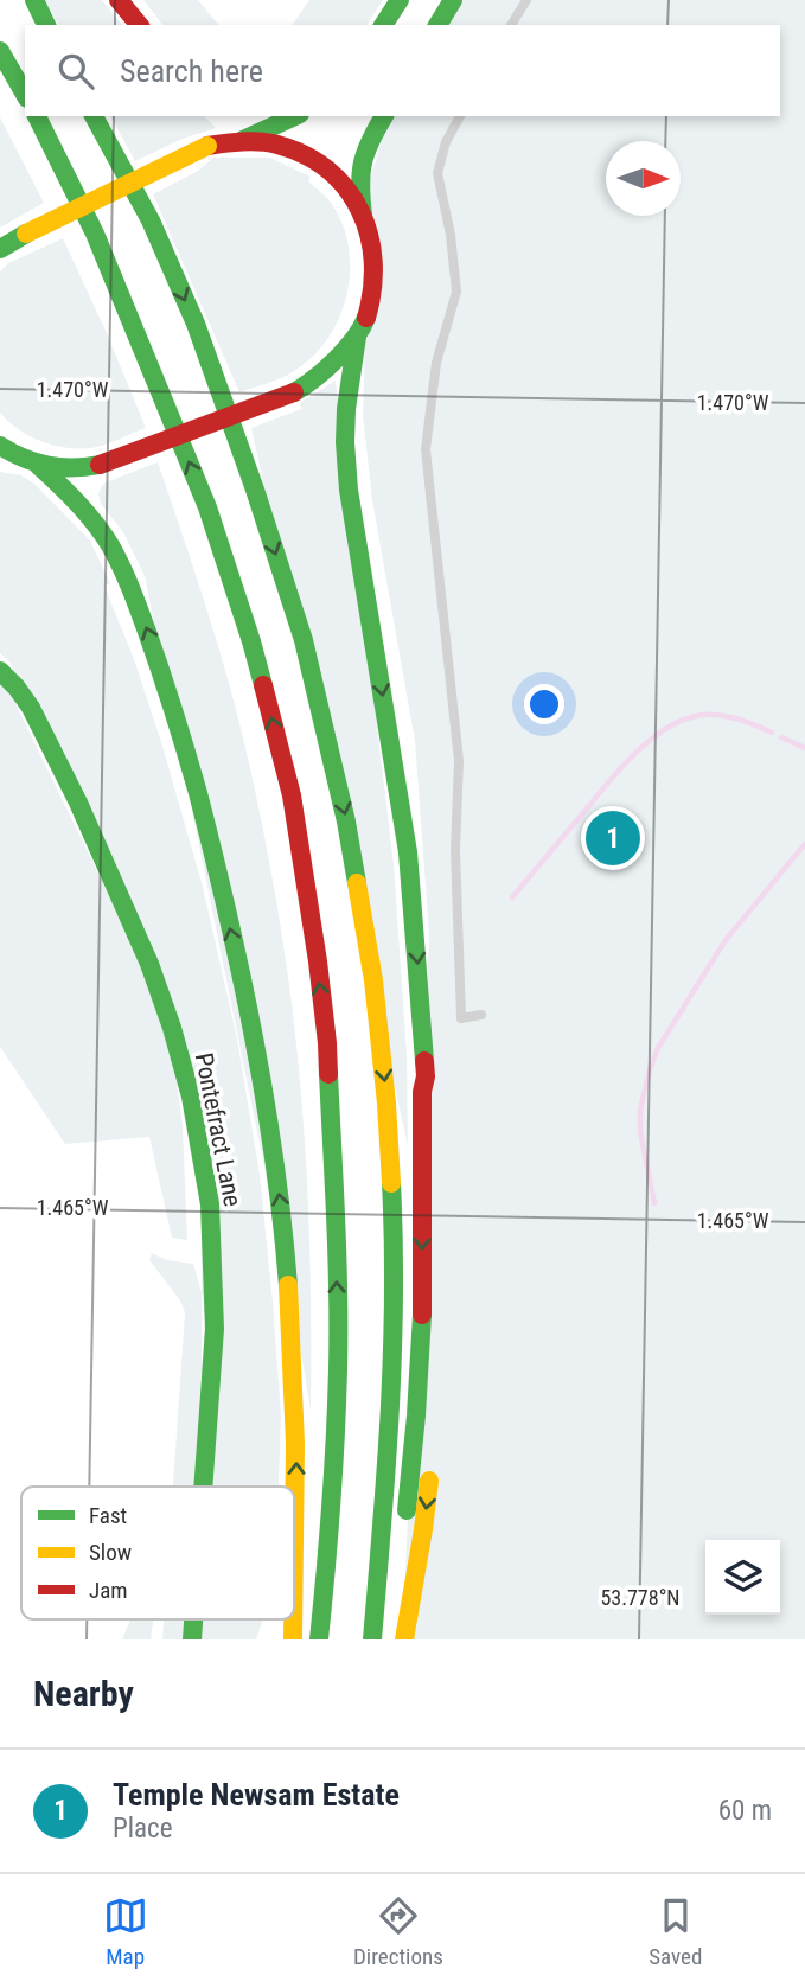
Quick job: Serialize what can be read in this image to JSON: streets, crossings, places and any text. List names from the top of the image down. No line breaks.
{"streets":{"main road":["Pontefract Lane"]},"legend":["Fast","Slow","Jam"],"north":"right","page":{"search":"Search here","pins":"1","heading":"Nearby","list":[{"mark":"1","name":"Temple Newsam Estate","note":"Place","value":"60 m"}],"nav":["Map","Directions","Saved"]},"coordinates":["1.470°W","1.465°W","53.778°N"]}
